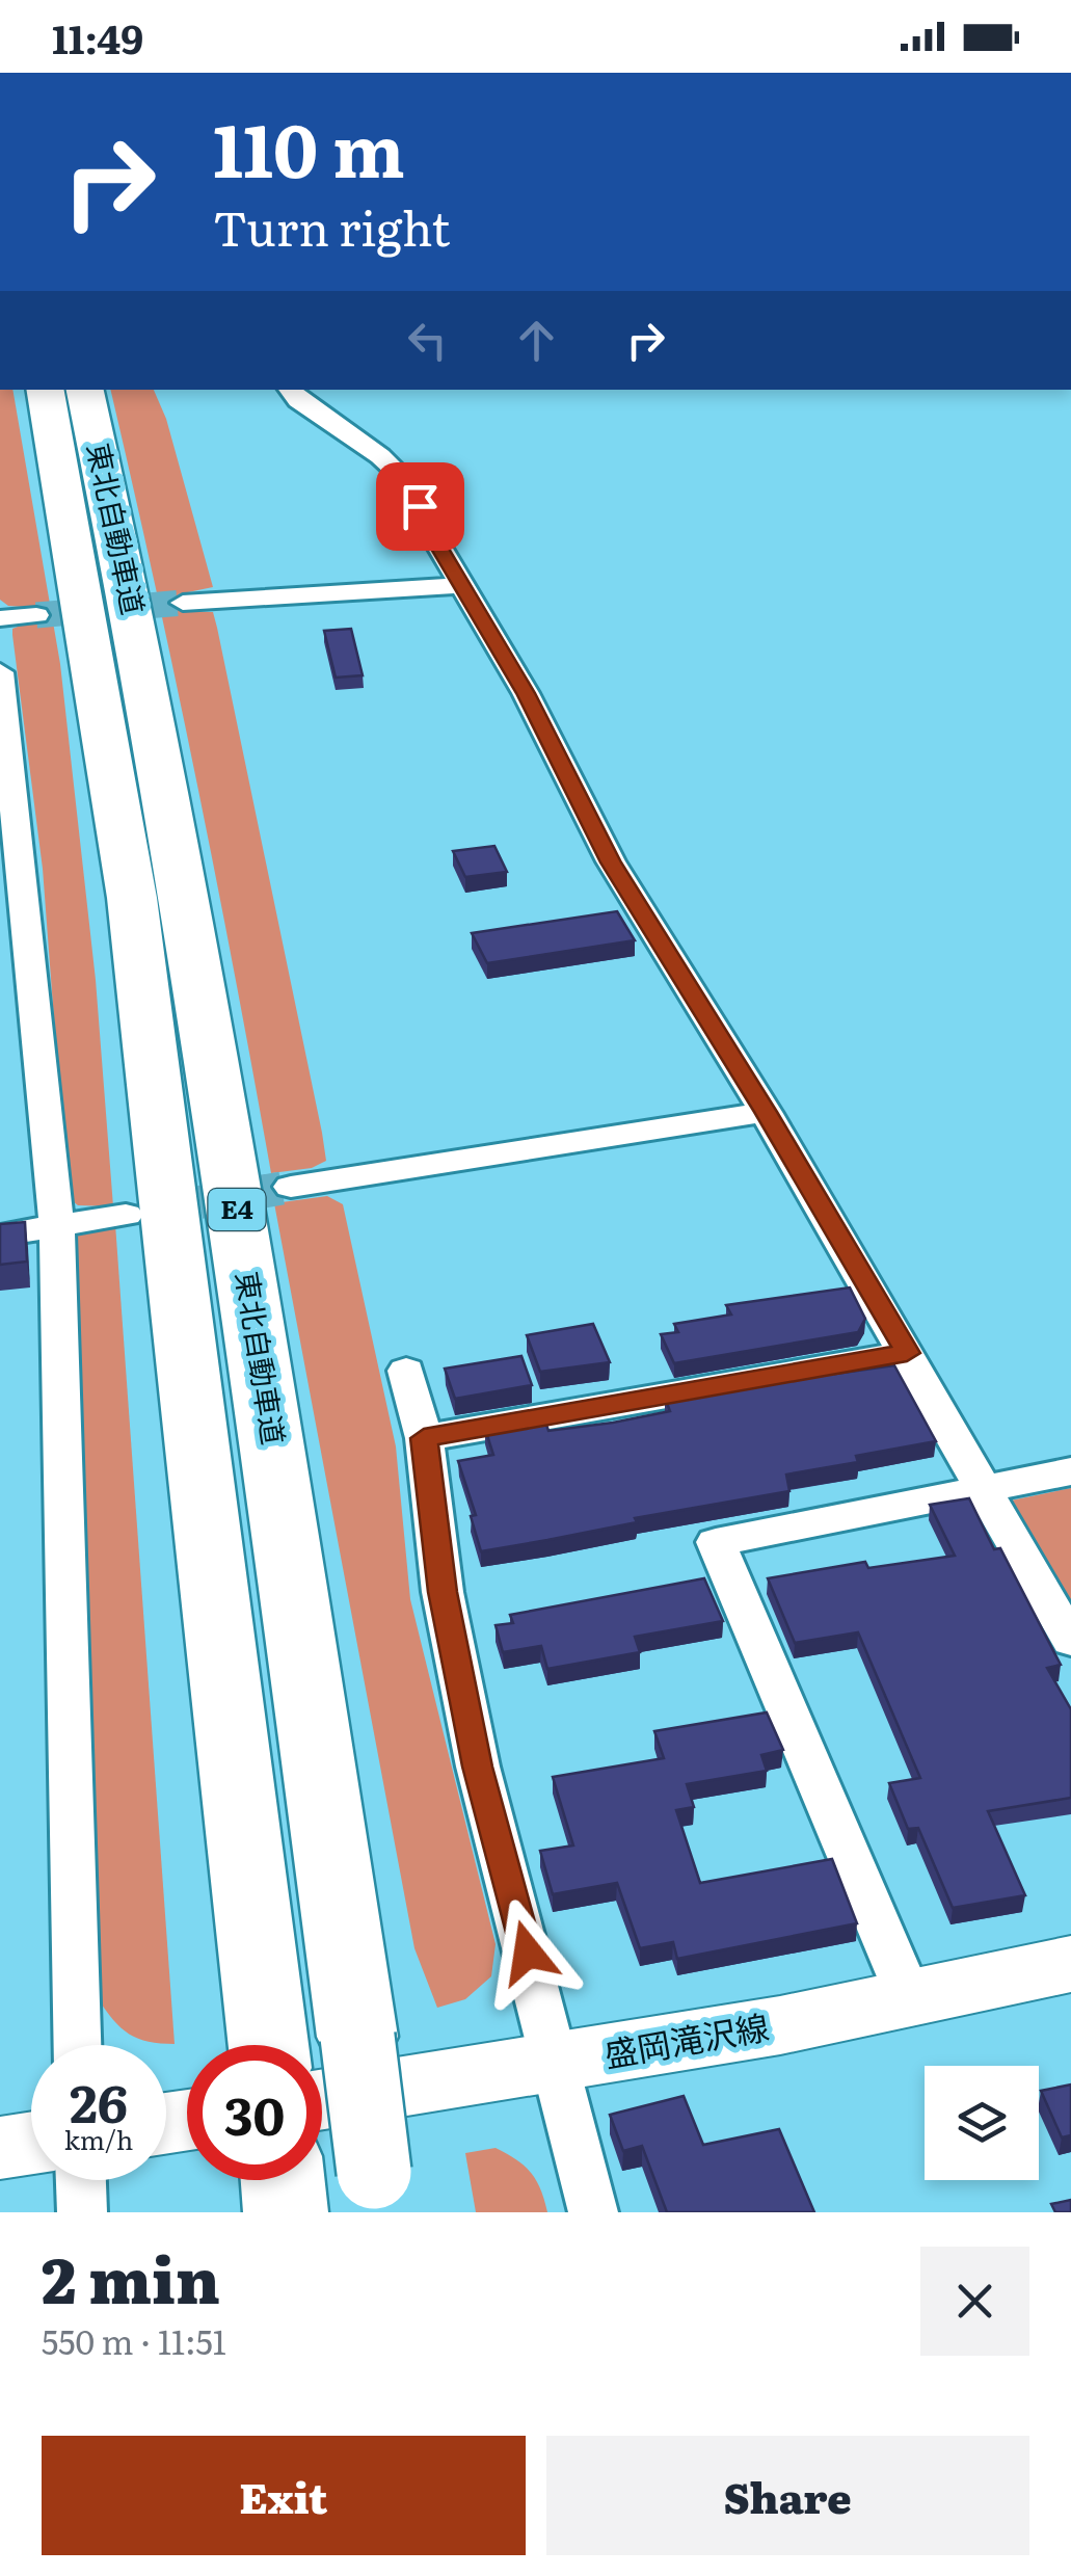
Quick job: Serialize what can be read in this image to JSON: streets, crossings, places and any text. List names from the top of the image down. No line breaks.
{"streets":{"highway":["東北自動車道","E4"],"main road":["盛岡滝沢線"]},"page":{"status":"11:49","turn":["110 m","Turn right"],"speed":"26 km/h","limit":"30","heading":["2 min","550 m · 11:51"],"buttons":["Exit","Share"]}}
